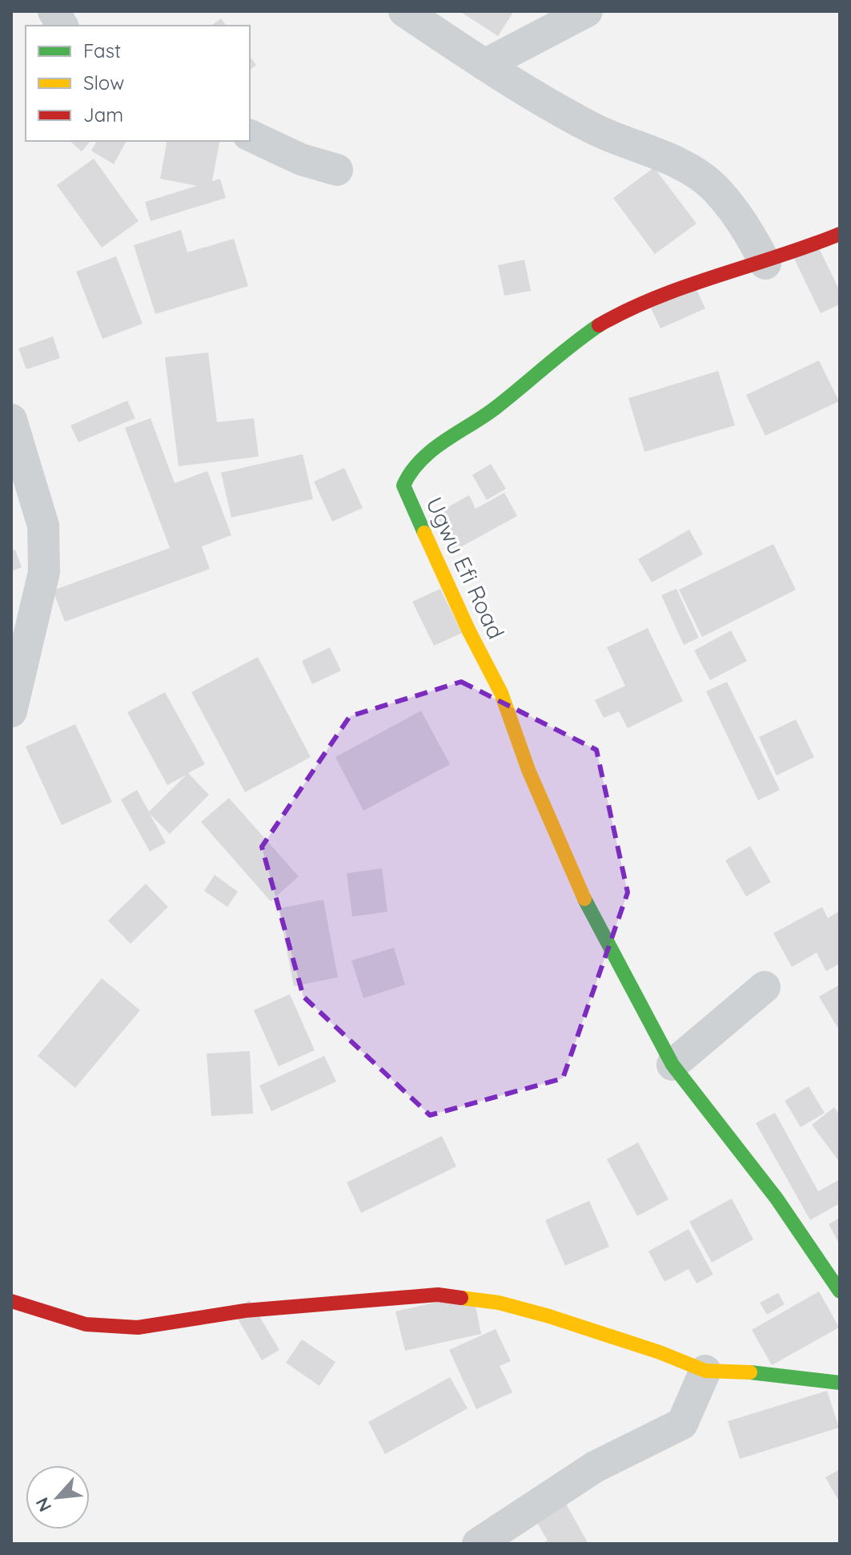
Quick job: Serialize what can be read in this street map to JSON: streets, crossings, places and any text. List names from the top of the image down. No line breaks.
{"streets":{"street":["Ugwu Efi Road"]},"legend":["Fast","Slow","Jam"],"north":"bottom left"}
